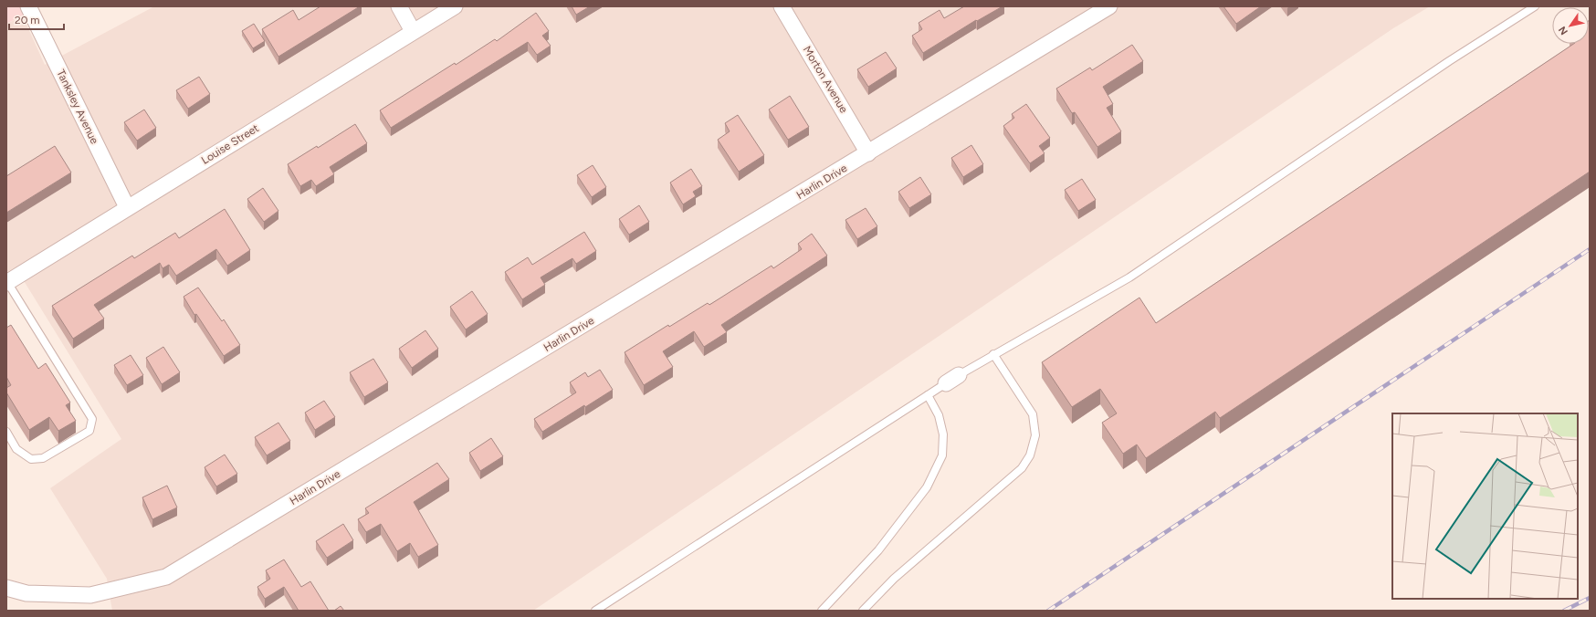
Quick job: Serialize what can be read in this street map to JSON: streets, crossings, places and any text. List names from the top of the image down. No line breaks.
{"streets":{"street":["Morton Avenue","Tanksley Avenue","Louise Street","Harlin Drive"]},"crossings":[["Morton Avenue","Harlin Drive"],["Tanksley Avenue","Louise Street"]],"scale_bar":"20 m","north":"bottom left"}
